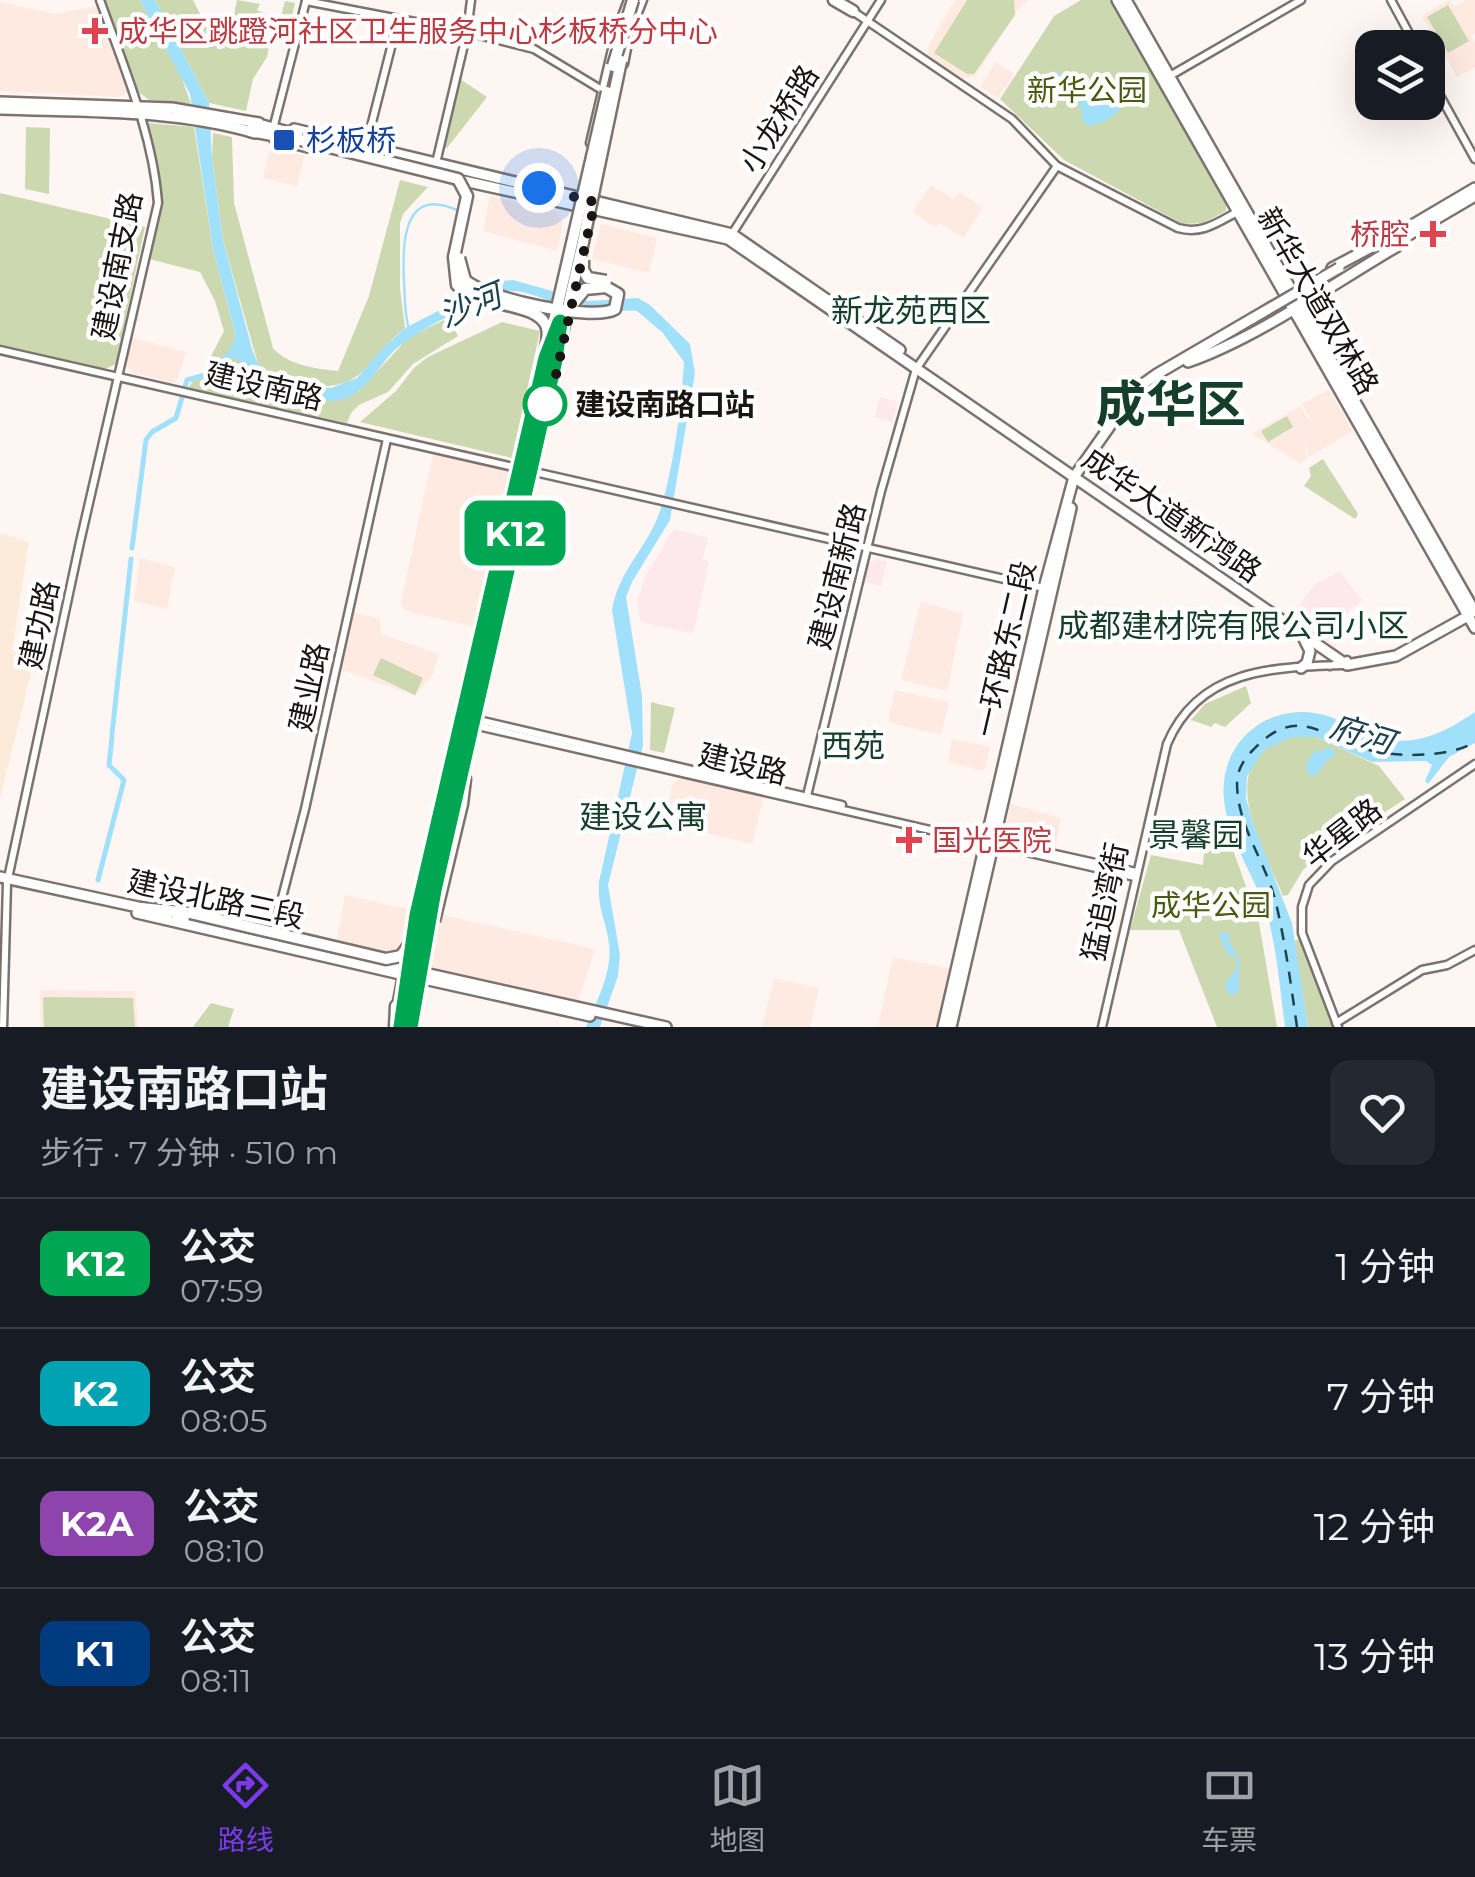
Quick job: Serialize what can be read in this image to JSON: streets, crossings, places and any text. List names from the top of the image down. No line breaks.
{"streets":{"main road":["新华大道双林路","成华大道新鸿路","一环路东二段","建设北路三段","猛追湾街"],"street":["小龙桥路","建设南支路","建设南路","建设南新路","建功路","建业路","建设路","华星路"]},"crossings":[["小龙桥路","成华大道新鸿路"],["建设南支路","建设南路"],["建设南支路","建功路"],["新华大道双林路","猛追湾街"],["建设南路","建设南新路"],["建设南路","建功路"],["建设南路","建业路"],["成华大道新鸿路","建设南新路"],["成华大道新鸿路","一环路东二段"],["成华大道新鸿路","猛追湾街"],["建设南新路","建设路"],["建功路","建设北路三段"],["一环路东二段","建设路"],["建业路","建设北路三段"],["建设路","猛追湾街"]],"districts":["新龙苑西区","成华区","成都建材院有限公司小区","西苑","建设公寓","景馨园"],"water":["沙河","府河"],"parks":["新华公园","成华公园"],"places":{"health":["成华区跳蹬河社区卫生服务中心杉板桥分中心","桥腔","国光医院"],"transit":["杉板桥"],"other":["建设南路口站"]},"lines":["bus line K12"],"page":{"on_map":"K12","heading":["建设南路口站","步行 · 7 分钟 · 510 m"],"list":[{"mark":"K12","name":"公交","note":"07:59","value":"1 分钟"},{"mark":"K2","name":"公交","note":"08:05","value":"7 分钟"},{"mark":"K2A","name":"公交","note":"08:10","value":"12 分钟"},{"mark":"K1","name":"公交","note":"08:11","value":"13 分钟"}],"tabs":["路线","地图","车票"]}}
